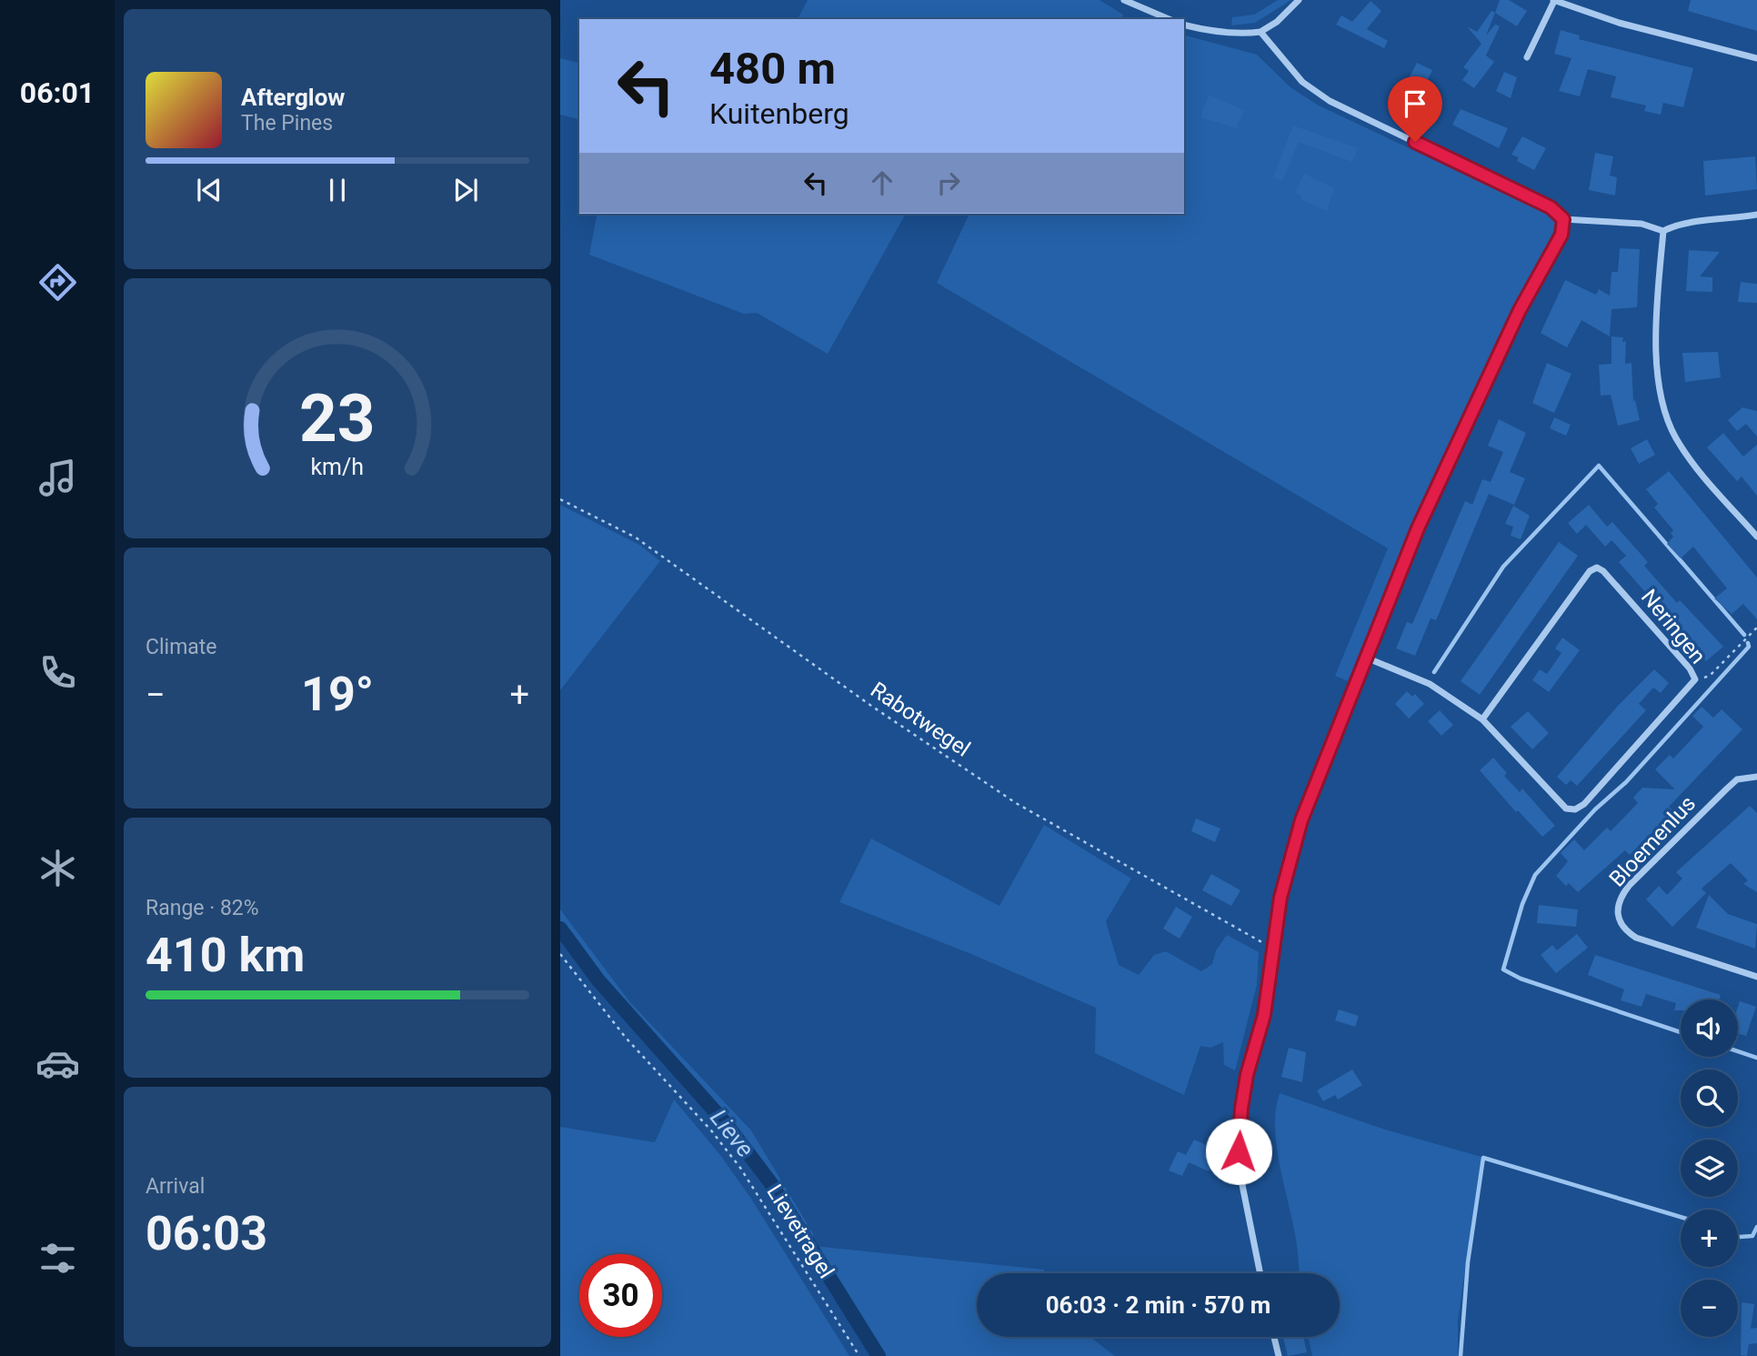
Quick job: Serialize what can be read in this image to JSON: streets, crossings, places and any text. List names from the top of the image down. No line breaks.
{"streets":{"street":["Neringen","Bloemenlus"],"path":["Rabotwegel","Lievetragel"]},"water":["Lieve"],"page":{"tabs":"06:01","turn":["480 m","Kuitenberg"],"song":["Afterglow","The Pines"],"tile":["Climate",["Range · 82%","410 km"],["Arrival","06:03"]],"heat":["−","19°","+"],"map_buttons":["+","−"],"limit":"30","trip":"06:03 · 2 min · 570 m","gauge":["23","km/h"]}}
